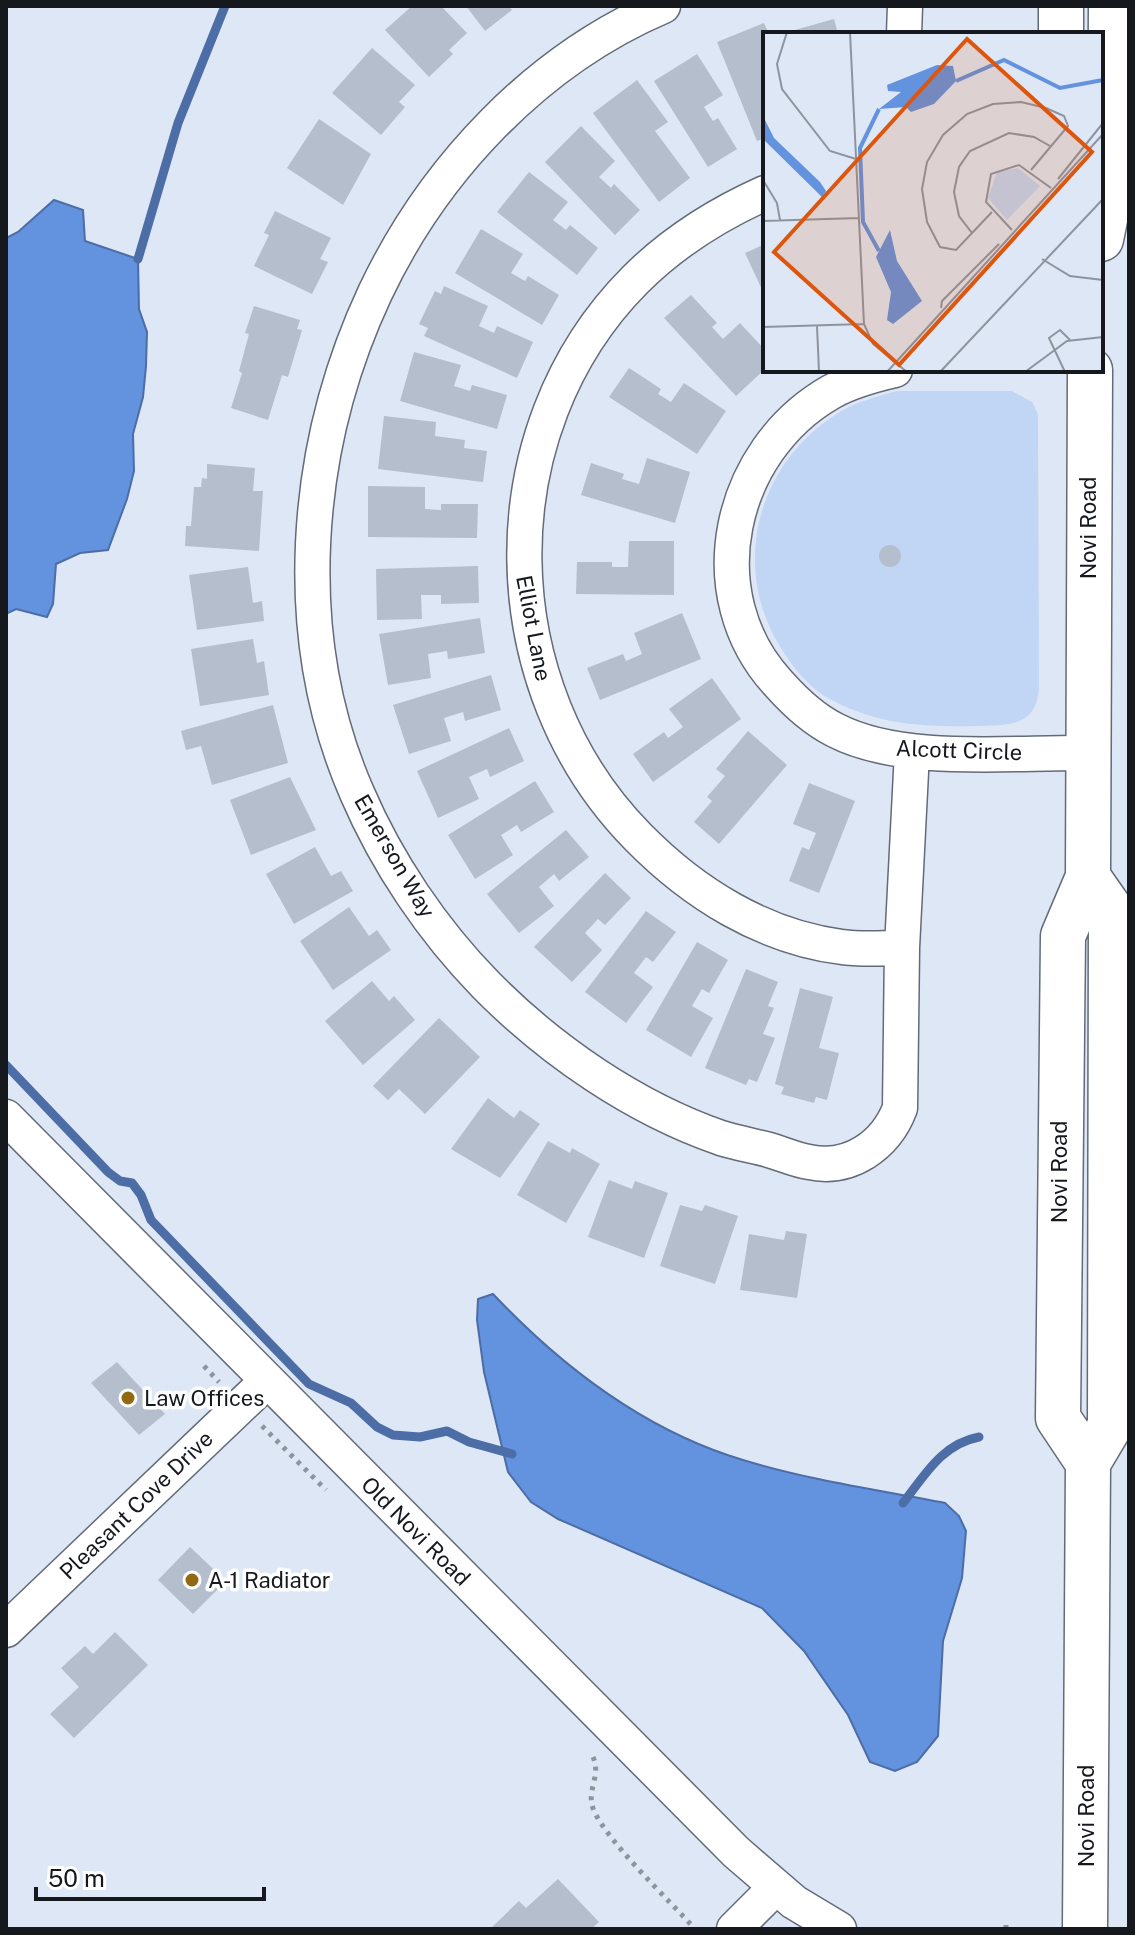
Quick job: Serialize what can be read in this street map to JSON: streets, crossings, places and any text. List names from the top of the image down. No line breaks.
{"streets":{"main road":["Novi Road"],"street":["Elliot Lane","Alcott Circle","Emerson Way","Pleasant Cove Drive","Old Novi Road"]},"crossings":[["Novi Road","Alcott Circle"],["Elliot Lane","Emerson Way"],["Alcott Circle","Emerson Way"],["Pleasant Cove Drive","Old Novi Road"]],"places":["Law Offices","A-1 Radiator"],"scale_bar":"50 m"}
